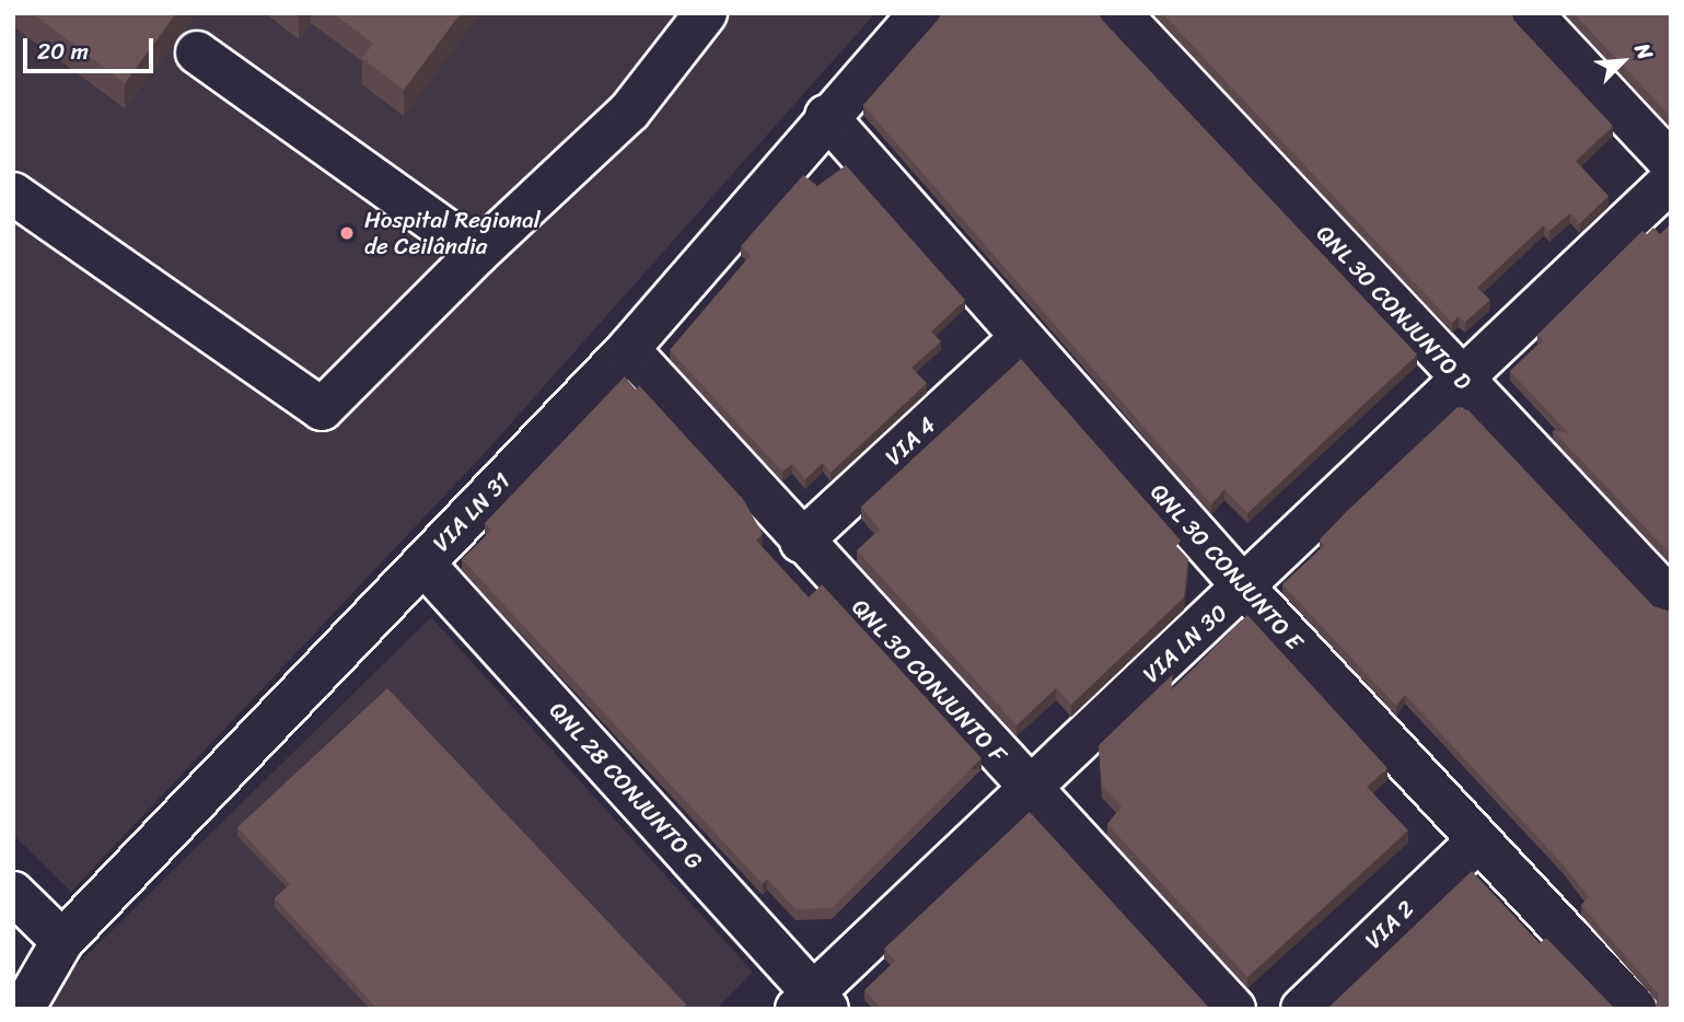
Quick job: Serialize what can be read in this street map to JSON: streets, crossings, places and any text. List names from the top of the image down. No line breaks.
{"streets":{"street":["QNL 30 CONJUNTO D","VIA 4","VIA LN 31","QNL 30 CONJUNTO E","VIA LN 30","QNL 30 CONJUNTO F","QNL 28 CONJUNTO G","VIA 2"]},"crossings":[["QNL 30 CONJUNTO D","VIA LN 30"],["VIA 4","QNL 30 CONJUNTO E"],["VIA 4","QNL 30 CONJUNTO F"],["VIA LN 31","QNL 30 CONJUNTO E"],["VIA LN 31","QNL 30 CONJUNTO F"],["VIA LN 31","QNL 28 CONJUNTO G"],["QNL 30 CONJUNTO E","VIA LN 30"],["QNL 30 CONJUNTO E","VIA 2"],["VIA LN 30","QNL 30 CONJUNTO F"],["VIA LN 30","QNL 28 CONJUNTO G"]],"places":["Hospital Regional de Ceilândia"],"scale_bar":"20 m","north":"top right"}
